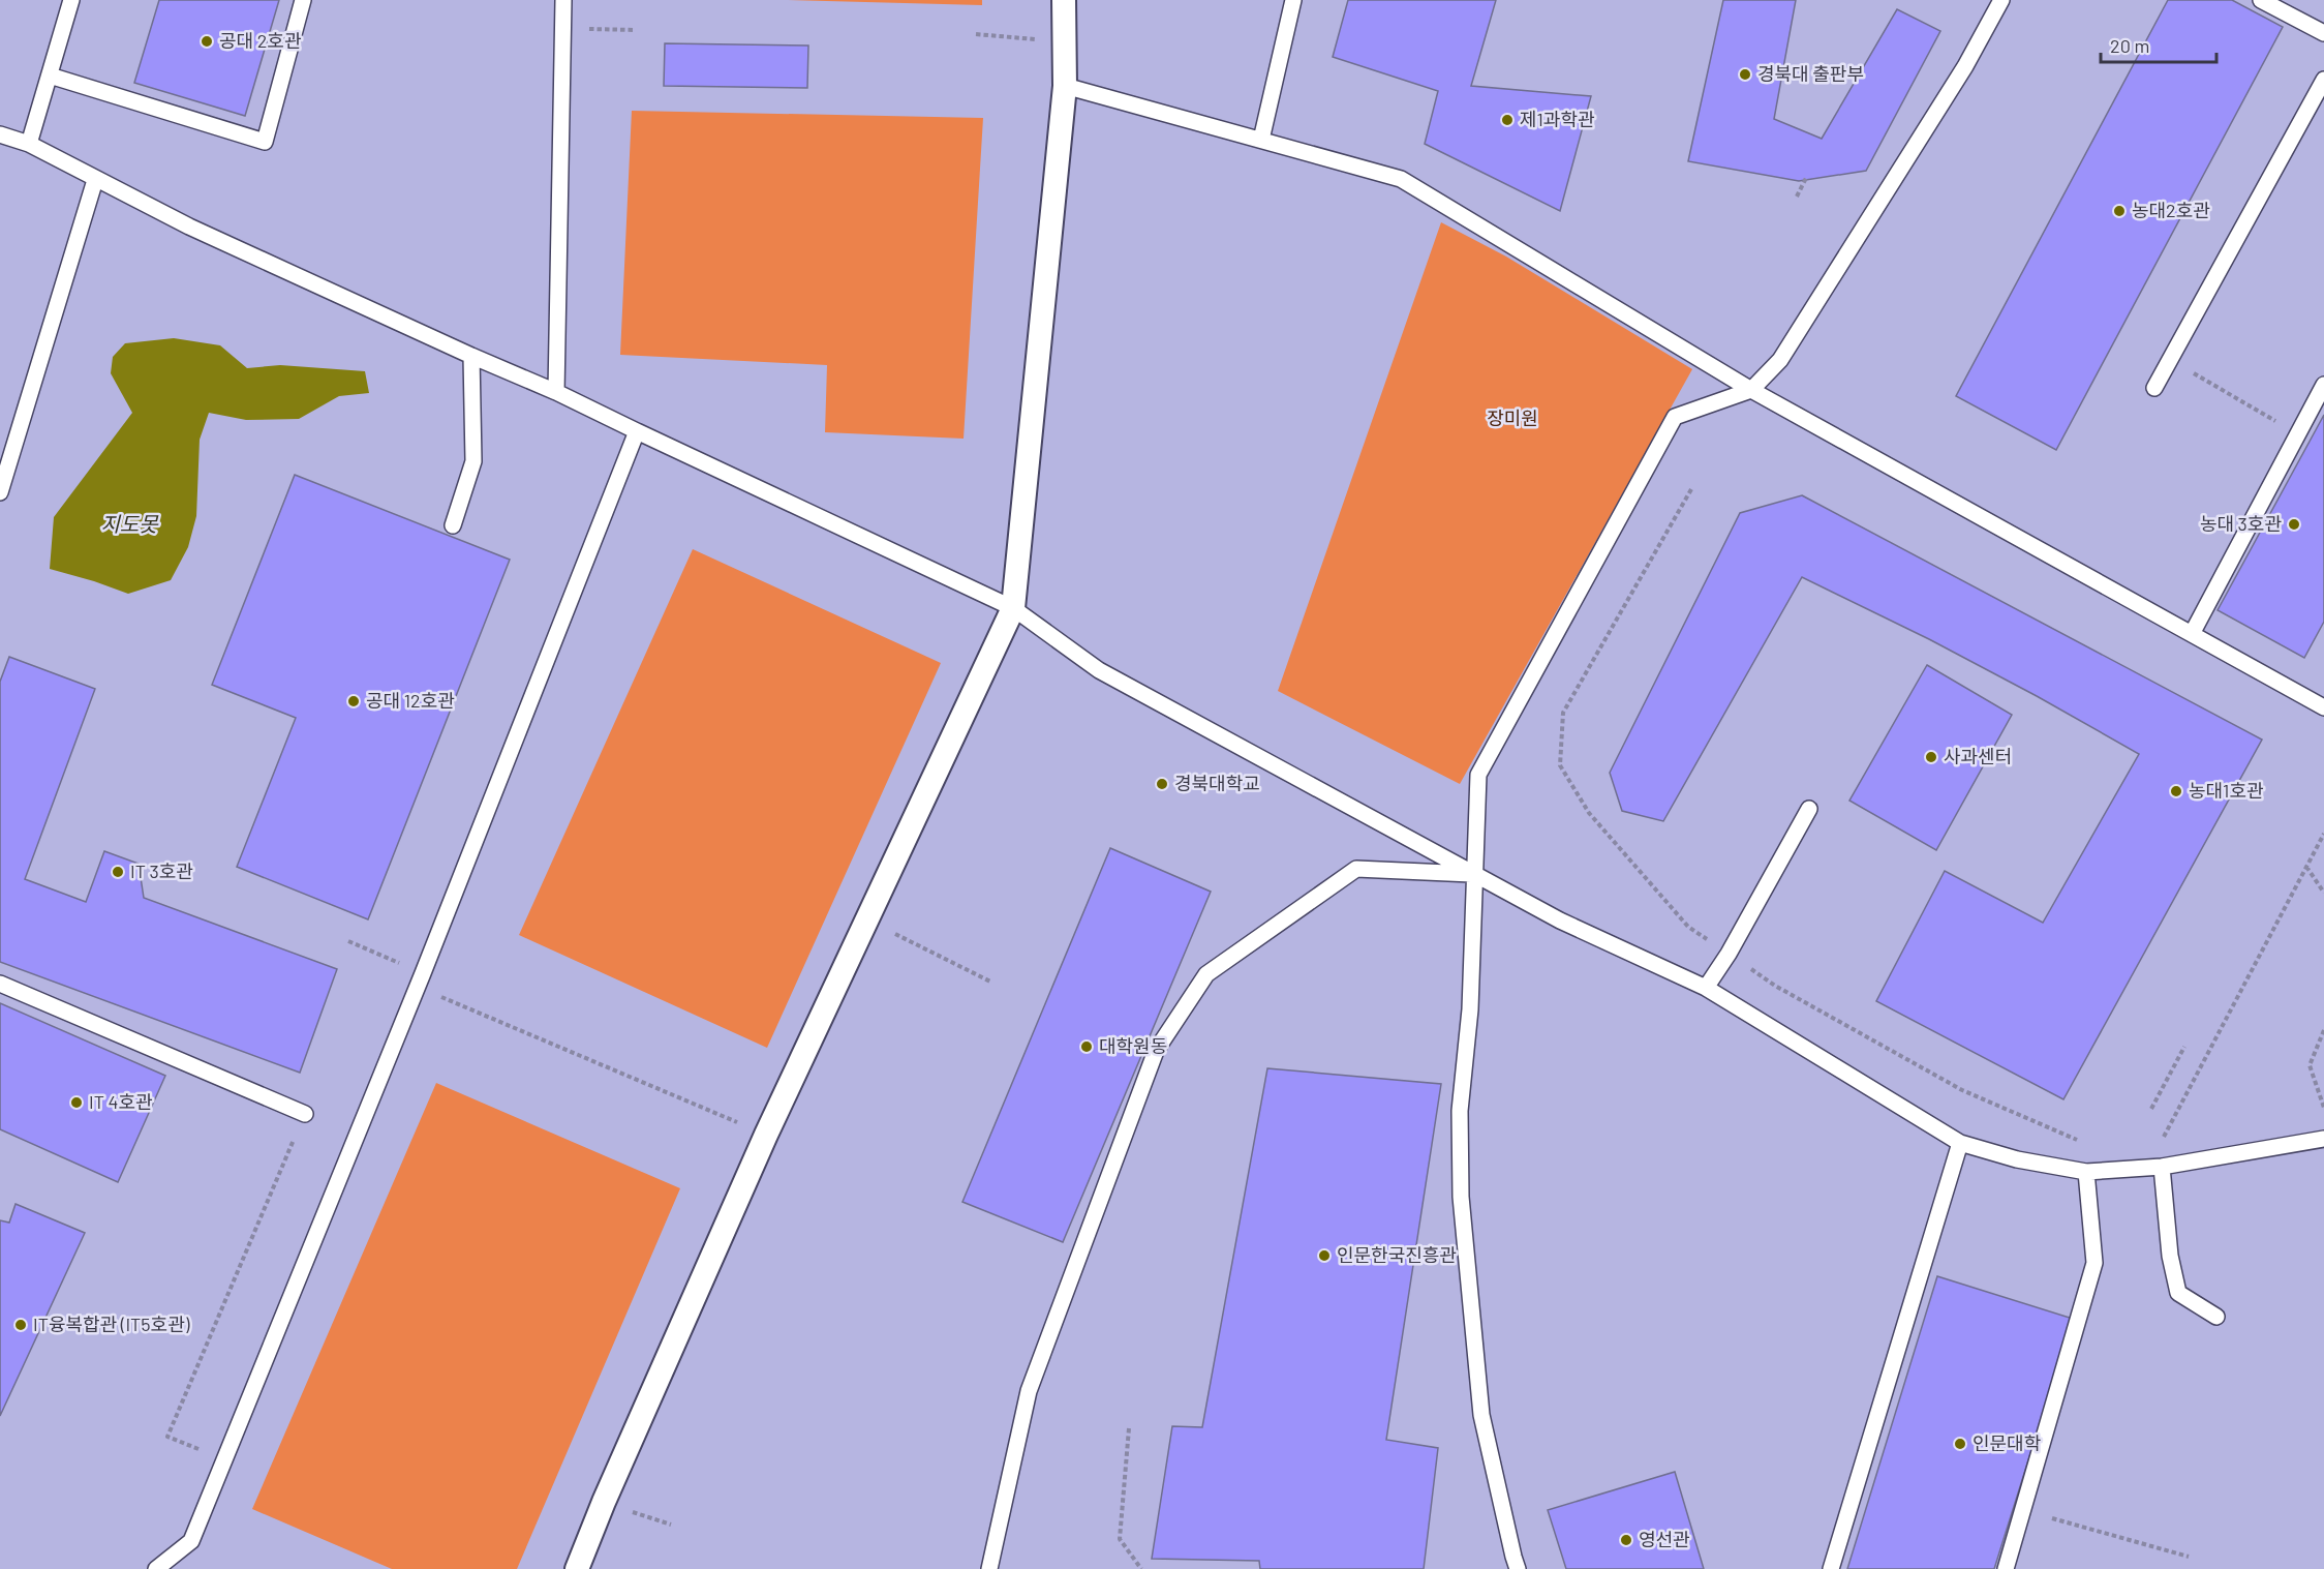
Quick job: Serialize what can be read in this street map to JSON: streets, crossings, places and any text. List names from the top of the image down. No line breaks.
{"water":["지도못"],"parks":["장미원"],"places":["공대 2호관","경북대 출판부","제1과학관","농대2호관","농대 3호관","공대 12호관","사과센터","경북대학교","농대1호관","IT 3호관","대학원동","IT 4호관","인문한국진흥관","IT융복합관 (IT5호관)","인문대학","영선관"],"scale_bar":"20 m"}
